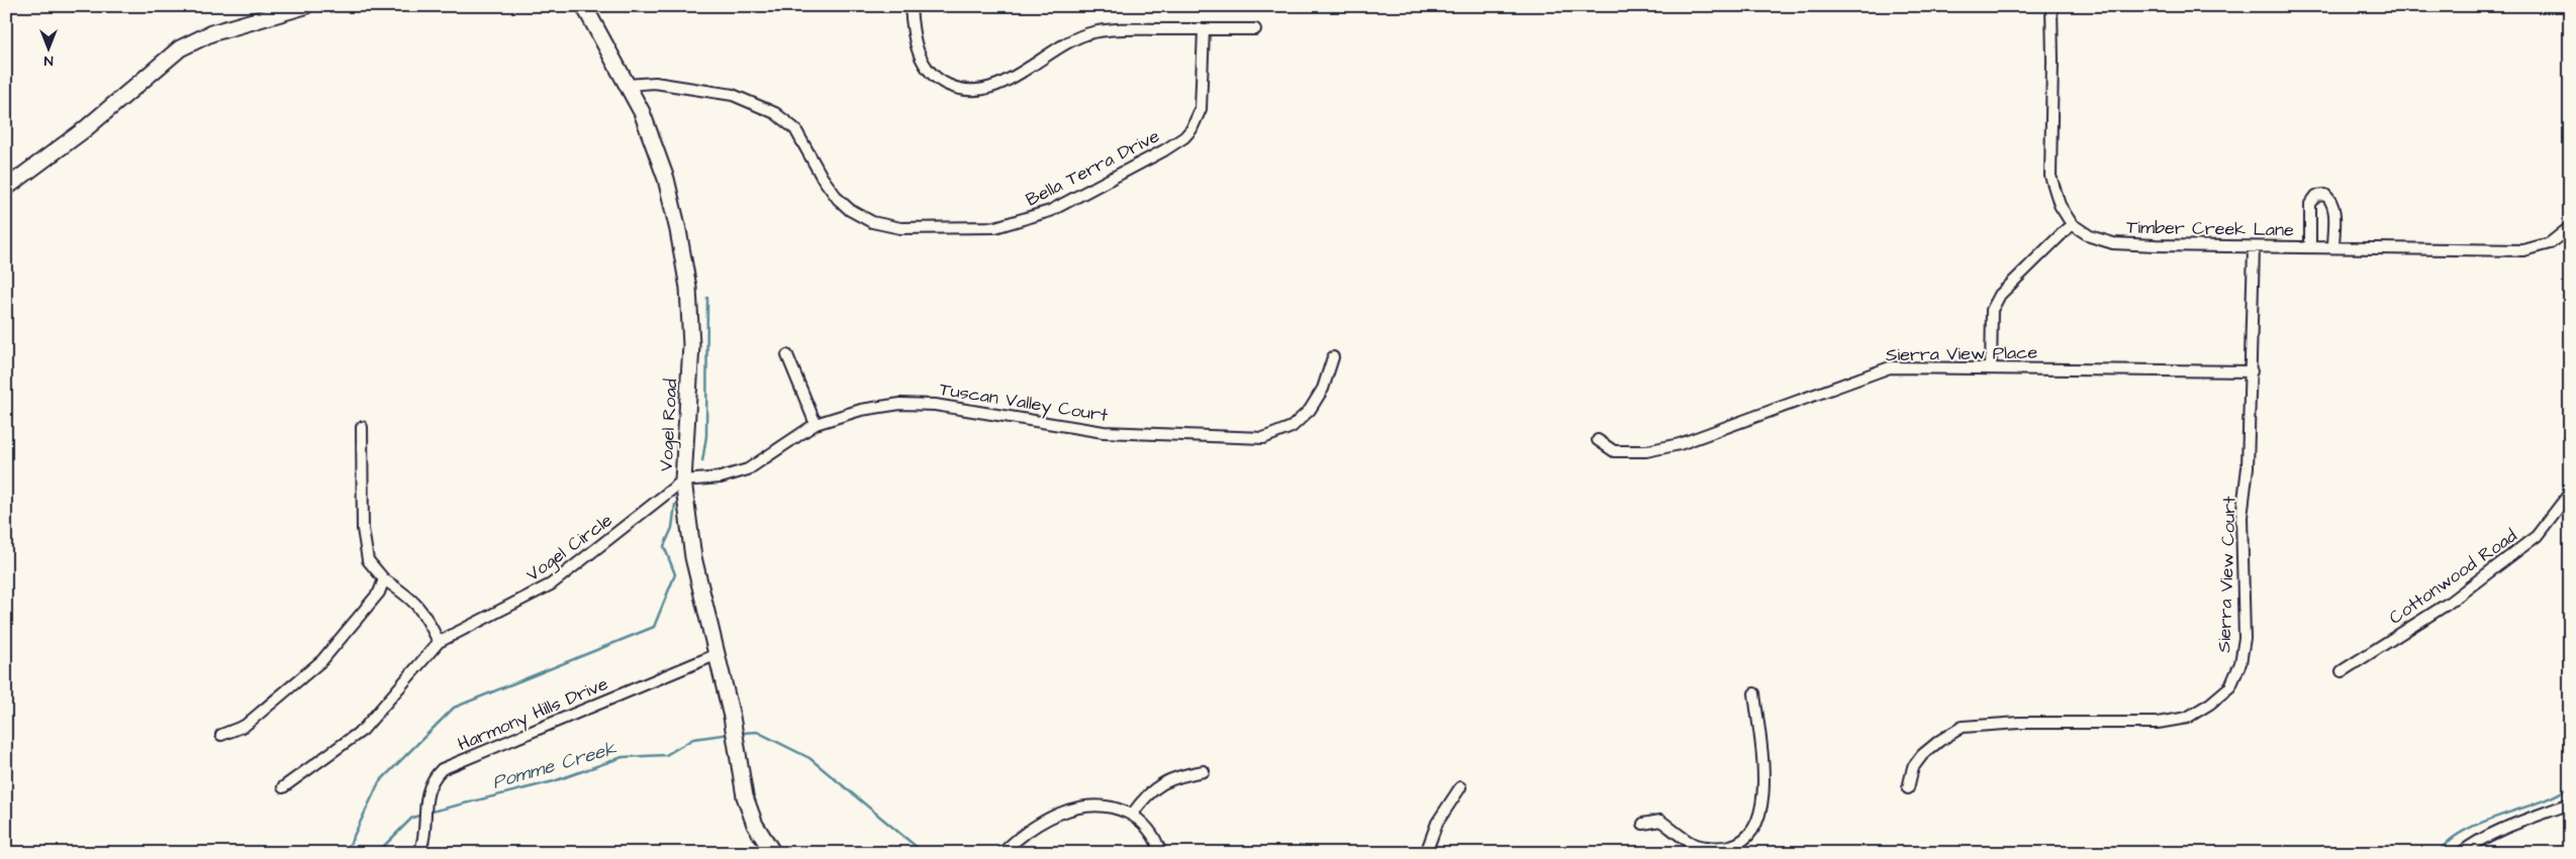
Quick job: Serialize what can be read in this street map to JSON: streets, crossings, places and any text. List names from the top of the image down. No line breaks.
{"streets":{"street":["Bella Terra Drive","Timber Creek Lane","Sierra View Place","Tuscan Valley Court","Vogel Road","Vogel Circle","Sierra View Court","Cottonwood Road","Harmony Hills Drive"]},"crossings":[["Bella Terra Drive","Vogel Road"],["Timber Creek Lane","Sierra View Court"],["Sierra View Place","Sierra View Court"],["Tuscan Valley Court","Vogel Road"],["Tuscan Valley Court","Vogel Circle"],["Vogel Road","Vogel Circle"],["Vogel Road","Harmony Hills Drive"]],"water":["Pomme Creek"],"north":"bottom"}
